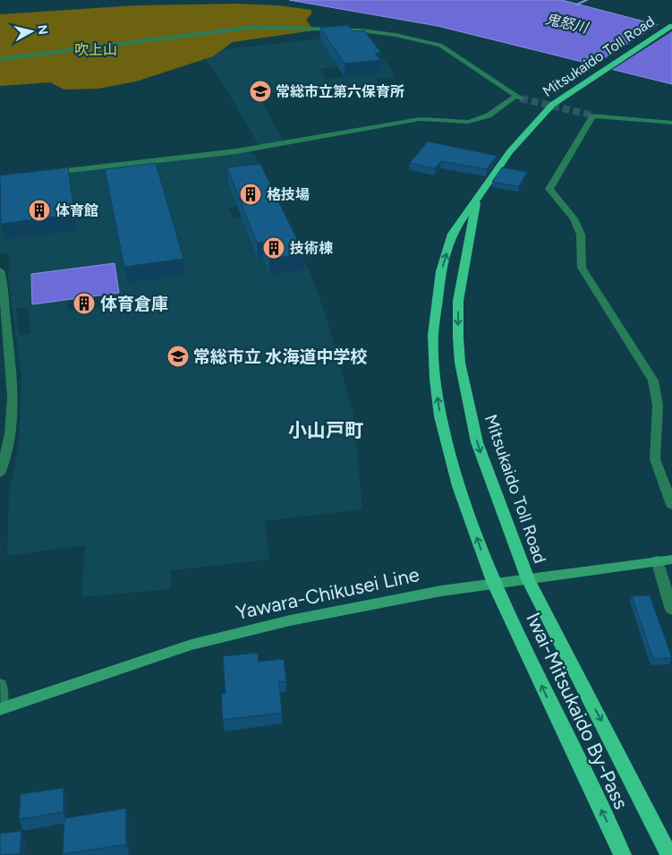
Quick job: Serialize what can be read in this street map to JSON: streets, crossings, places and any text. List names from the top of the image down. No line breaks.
{"streets":{"highway":["Mitsukaido Toll Road","Iwai-Mitsukaido By-Pass"],"main road":["Yawara-Chikusei Line"]},"crossings":[["Mitsukaido Toll Road","Yawara-Chikusei Line"],["Mitsukaido Toll Road","Iwai-Mitsukaido By-Pass"],["Yawara-Chikusei Line","Iwai-Mitsukaido By-Pass"]],"districts":["小山戸町"],"water":["鬼怒川"],"parks":["吹上山"],"places":{"school or university":["常総市立第六保育所","常総市立 水海道中学校"],"building":["格技場","体育館","技術棟","体育倉庫"]},"north":"right"}
